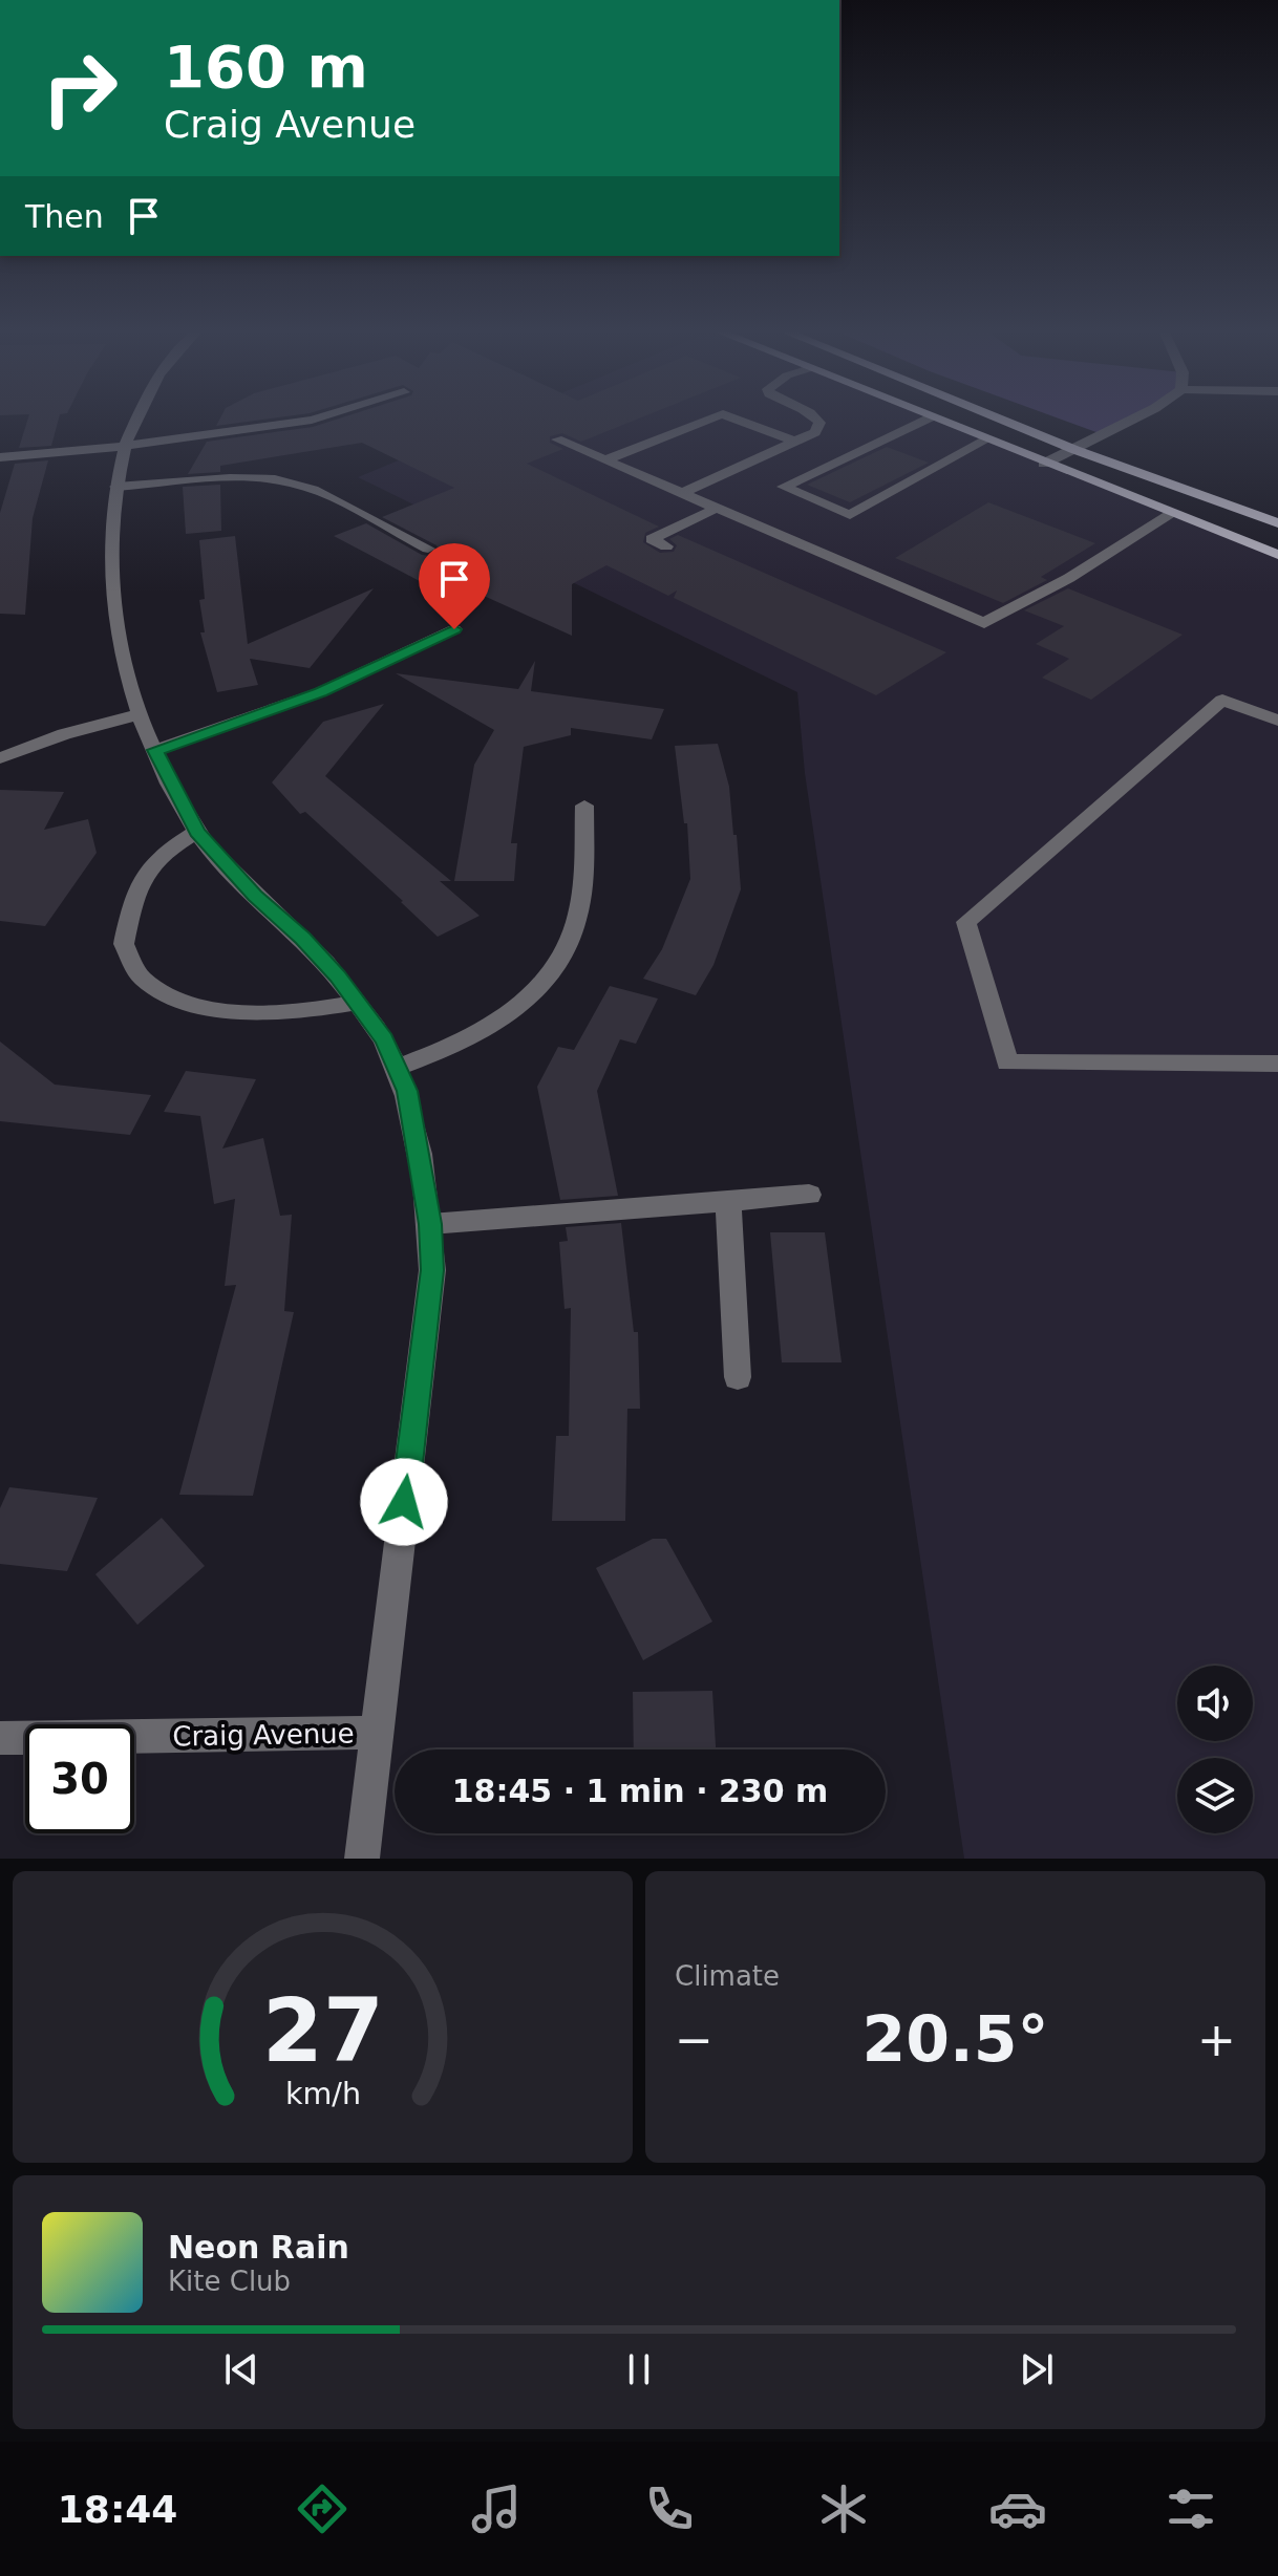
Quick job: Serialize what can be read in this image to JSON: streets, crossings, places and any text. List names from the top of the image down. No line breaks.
{"streets":{"street":["Craig Avenue"]},"page":{"turn":["160 m","Craig Avenue"],"then":"Then","limit":"30","trip":"18:45 · 1 min · 230 m","tile":"Climate","heat":["−","20.5°","+"],"song":["Neon Rain","Kite Club"],"tabs":"18:44","gauge":["27","km/h"]}}
